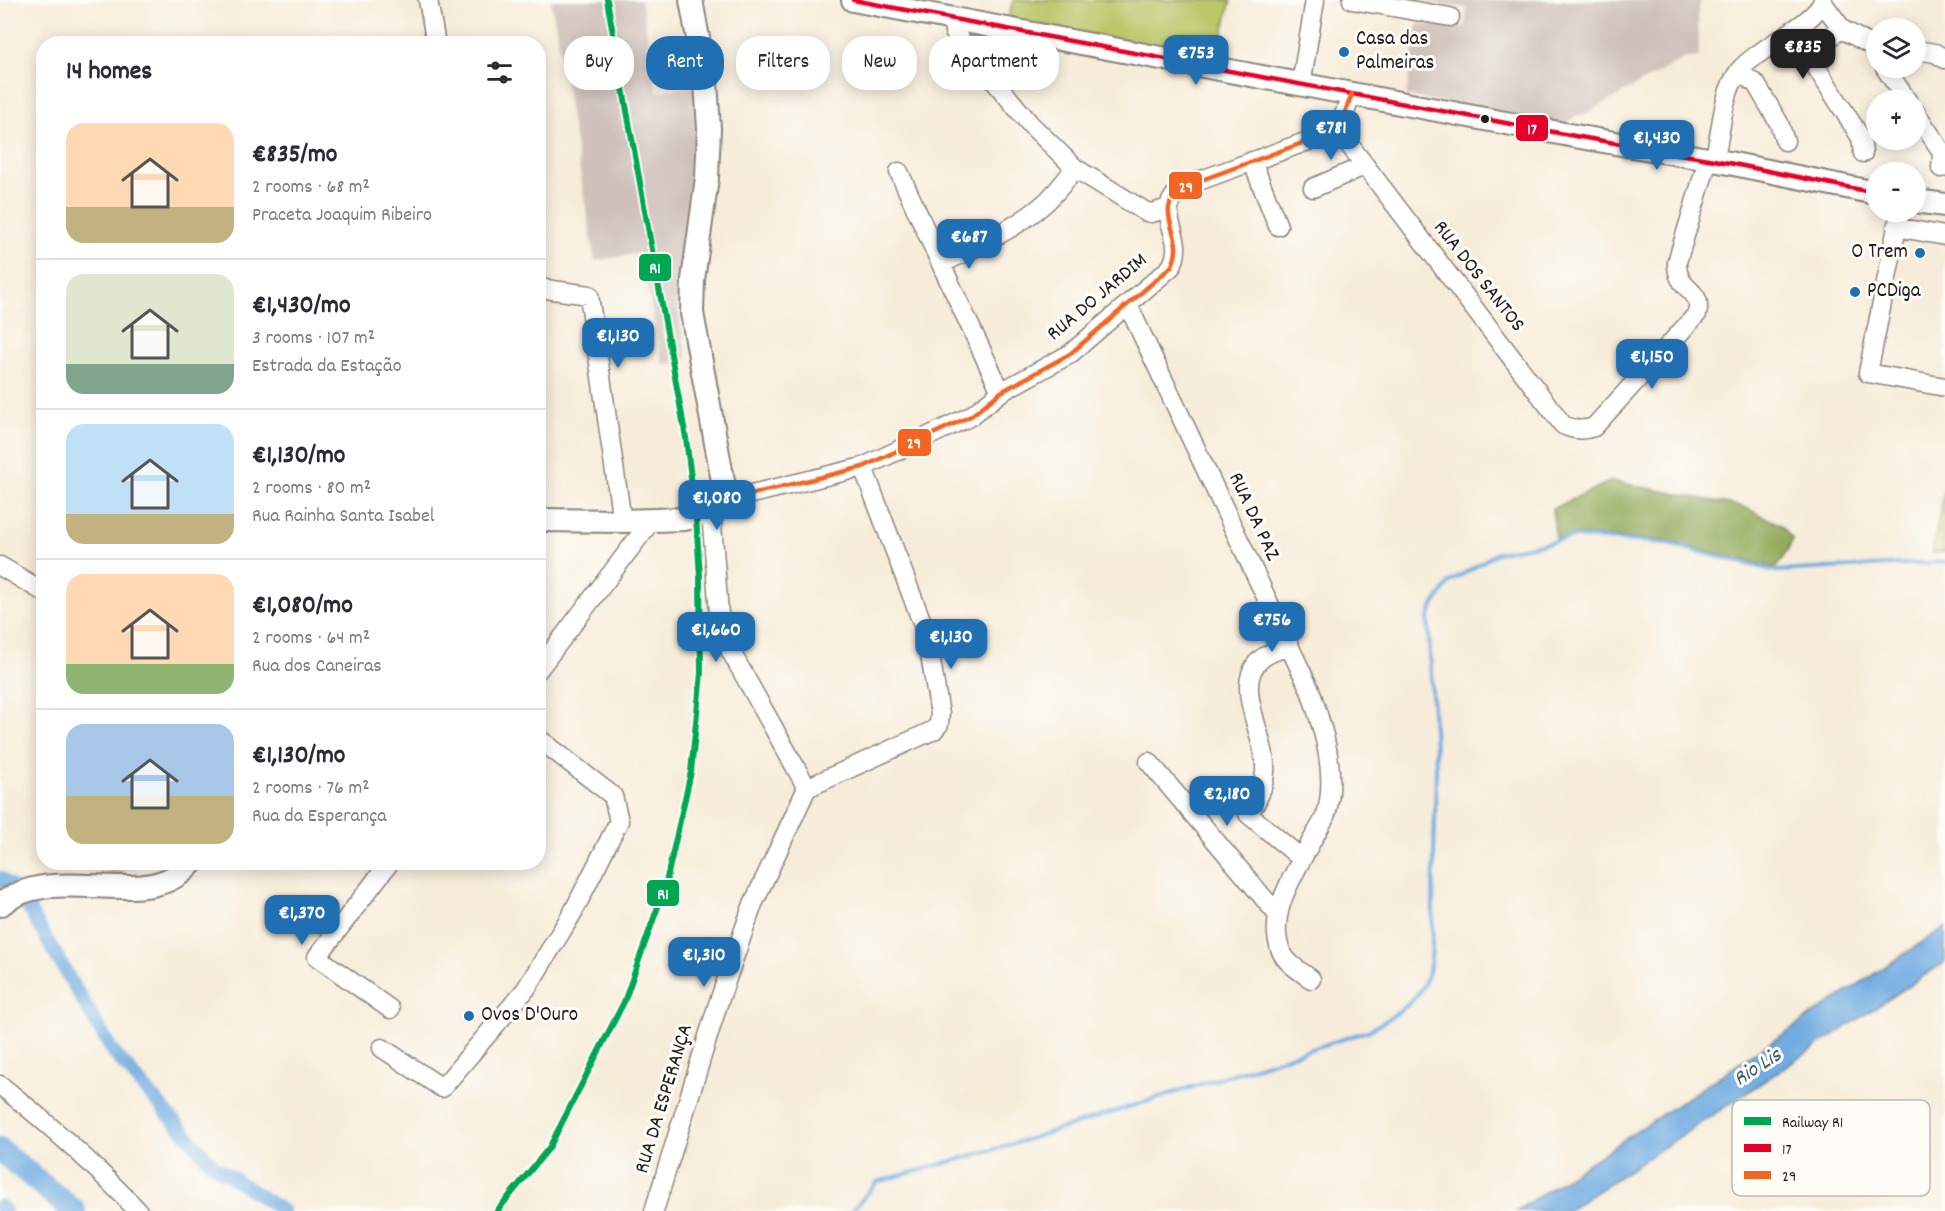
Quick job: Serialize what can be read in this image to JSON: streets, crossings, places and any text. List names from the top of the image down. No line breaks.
{"streets":{"street":["RUA DOS SANTOS","RUA DO JARDIM","RUA DA PAZ","RUA DA ESPERANÇA"]},"crossings":[["RUA DO JARDIM","RUA DA PAZ"]],"water":["Rio Lis"],"places":["Casa das Palmeiras","O Trem","PCDiga","Ovos D'Ouro"],"lines":["rail line R1","transit line 17","transit line 29"],"legend":["Railway R1","17","29"],"page":{"map_buttons":["+","−"],"price":["€835","€753","€781","€1,430","€687","€1,130","€1,150","€1,080","€756","€1,660","€1,130","€2,180","€1,370","€1,310"],"chip":["Buy","Rent","Filters","New","Apartment"],"heading":"14 homes","list":[{"name":"€835/mo","note":"2 rooms · 68 m² · Praceta Joaquim Ribeiro"},{"name":"€1,430/mo","note":"3 rooms · 107 m² · Estrada da Estação"},{"name":"€1,130/mo","note":"2 rooms · 80 m² · Rua Rainha Santa Isabel"},{"name":"€1,080/mo","note":"2 rooms · 64 m² · Rua dos Caneiras"},{"name":"€1,130/mo","note":"2 rooms · 76 m² · Rua da Esperança"}]}}
